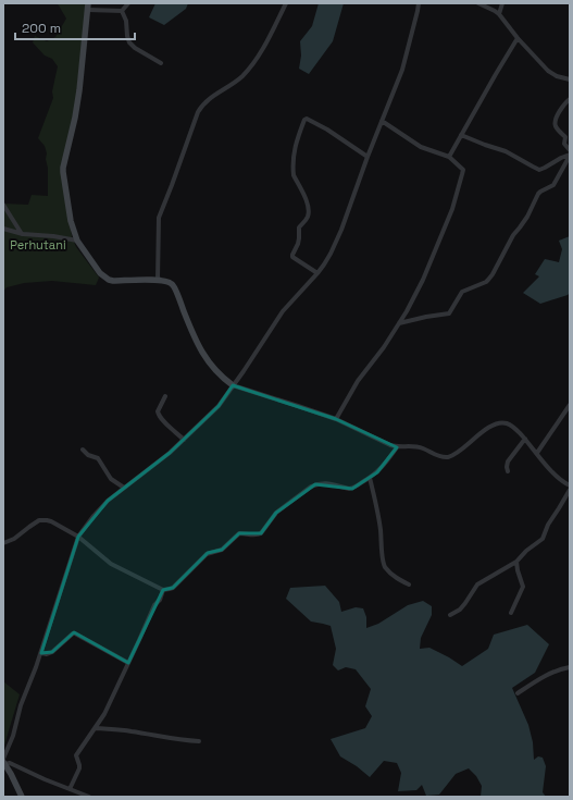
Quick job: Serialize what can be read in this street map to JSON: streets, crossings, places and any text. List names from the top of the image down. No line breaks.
{"parks":["Perhutani"],"scale_bar":"200 m"}
